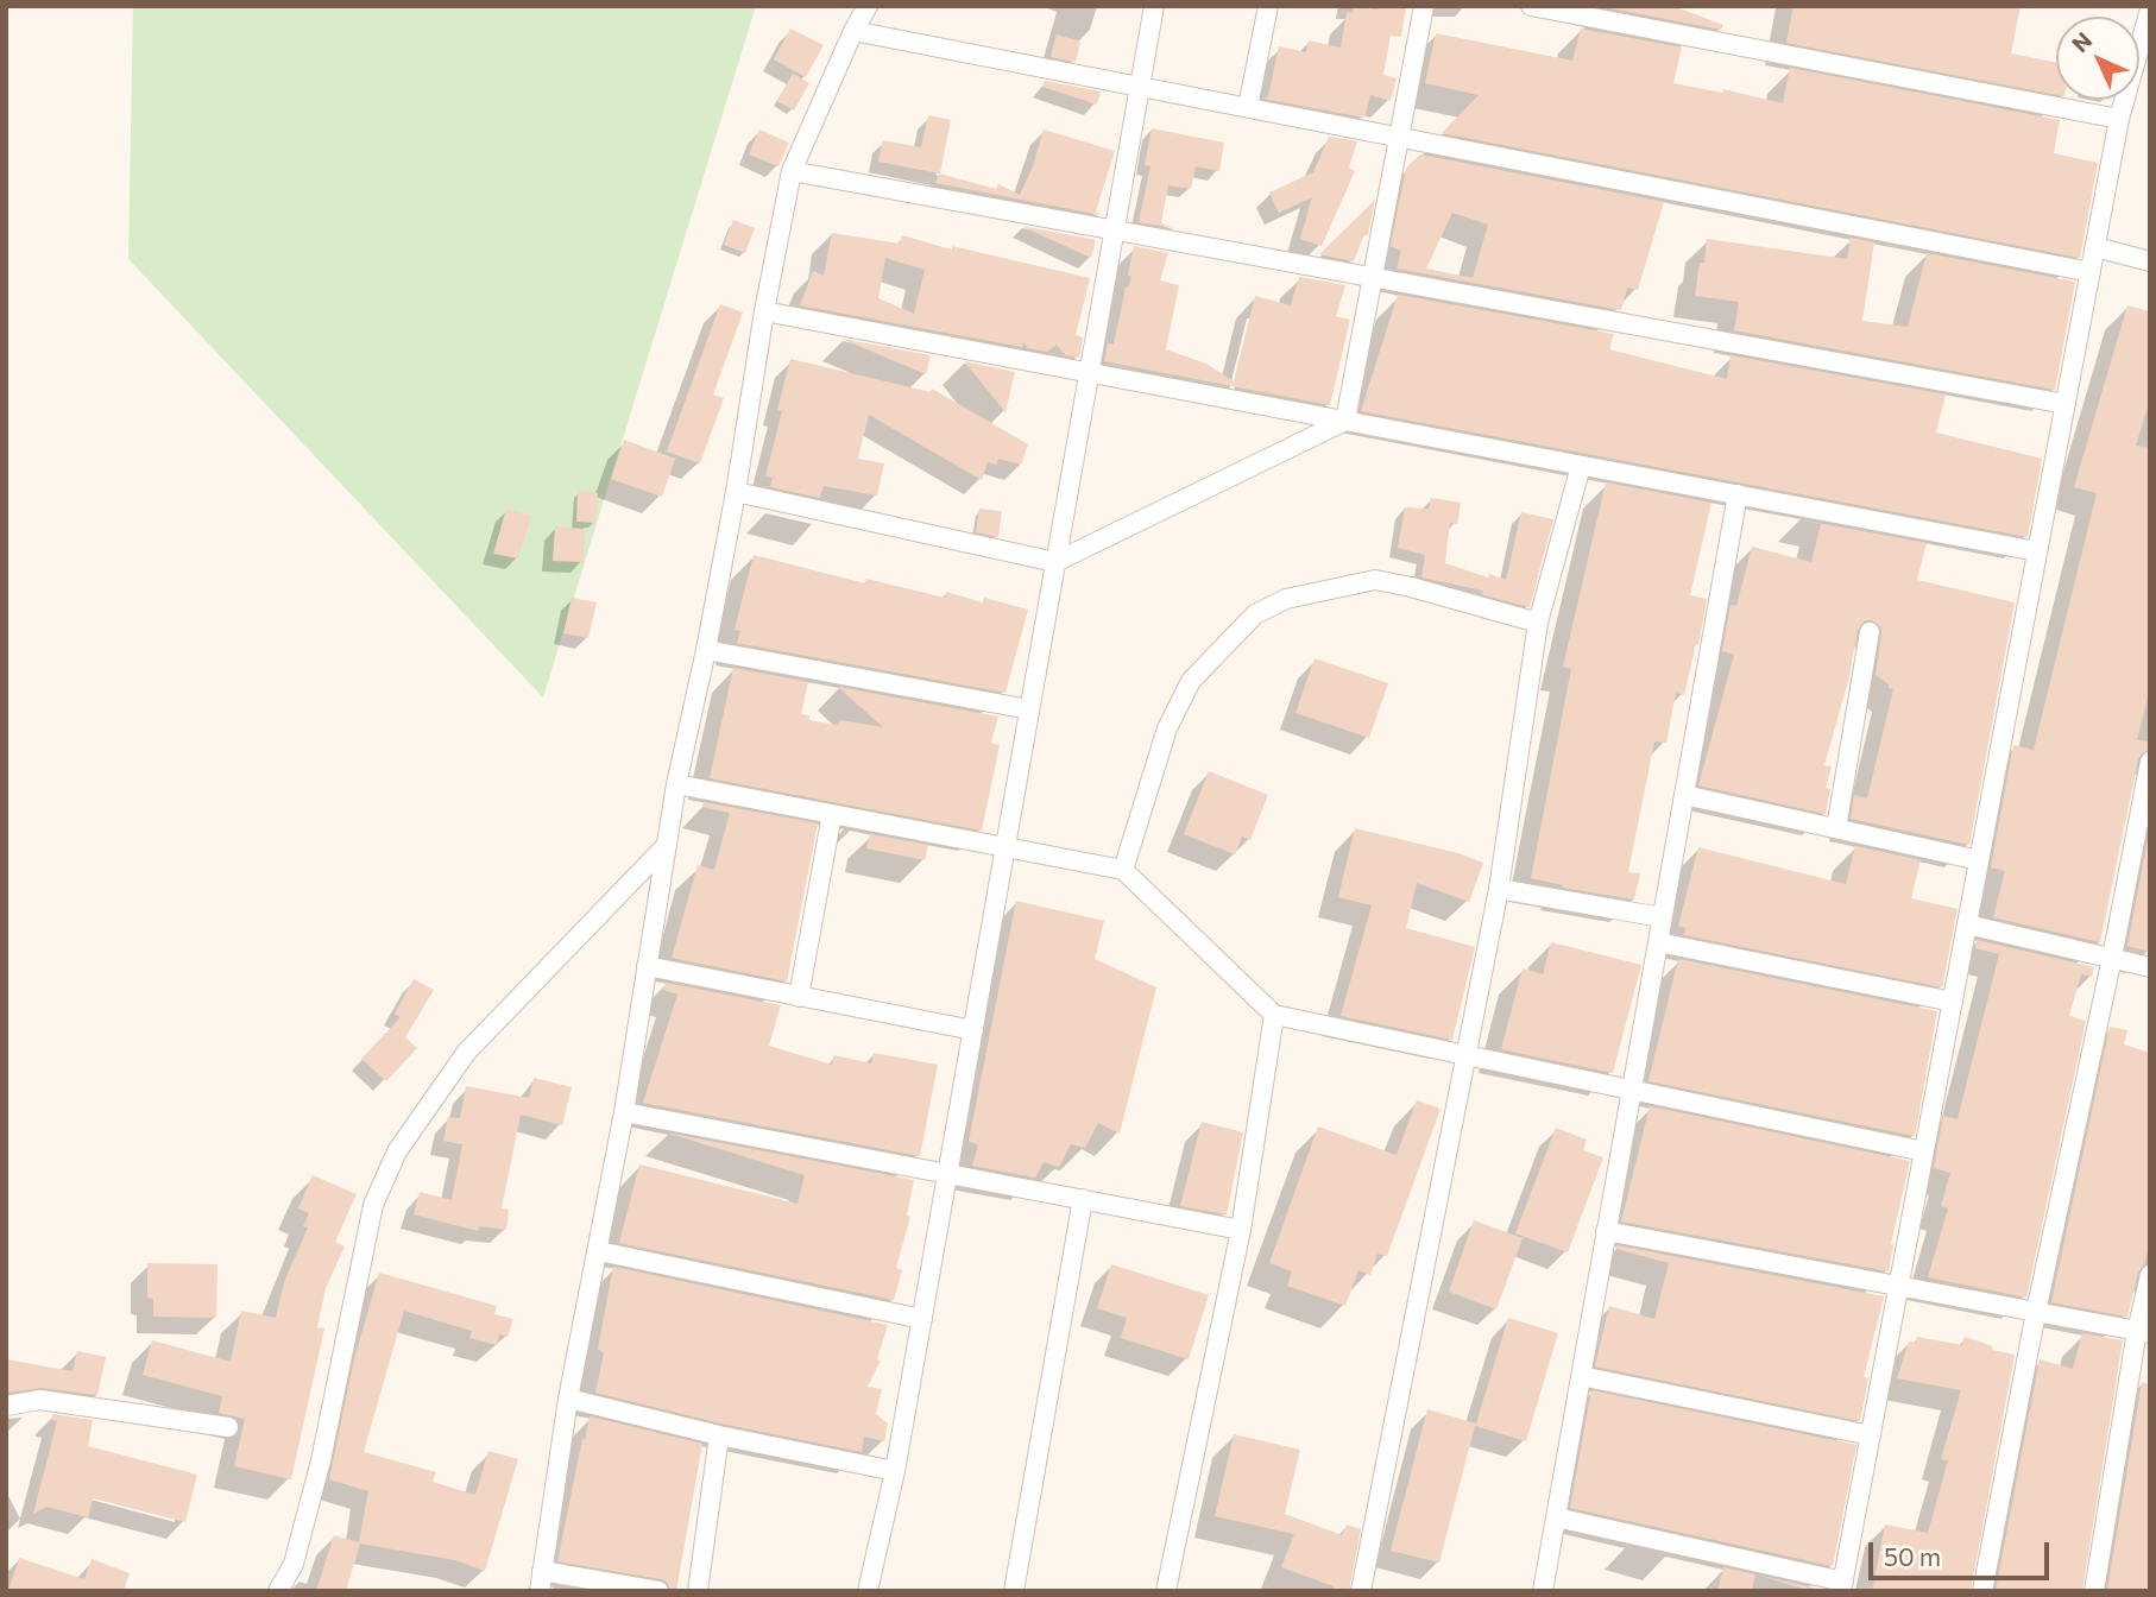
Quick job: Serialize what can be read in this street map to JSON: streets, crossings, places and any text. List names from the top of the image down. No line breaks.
{"scale_bar":"50 m","north":"top left"}
